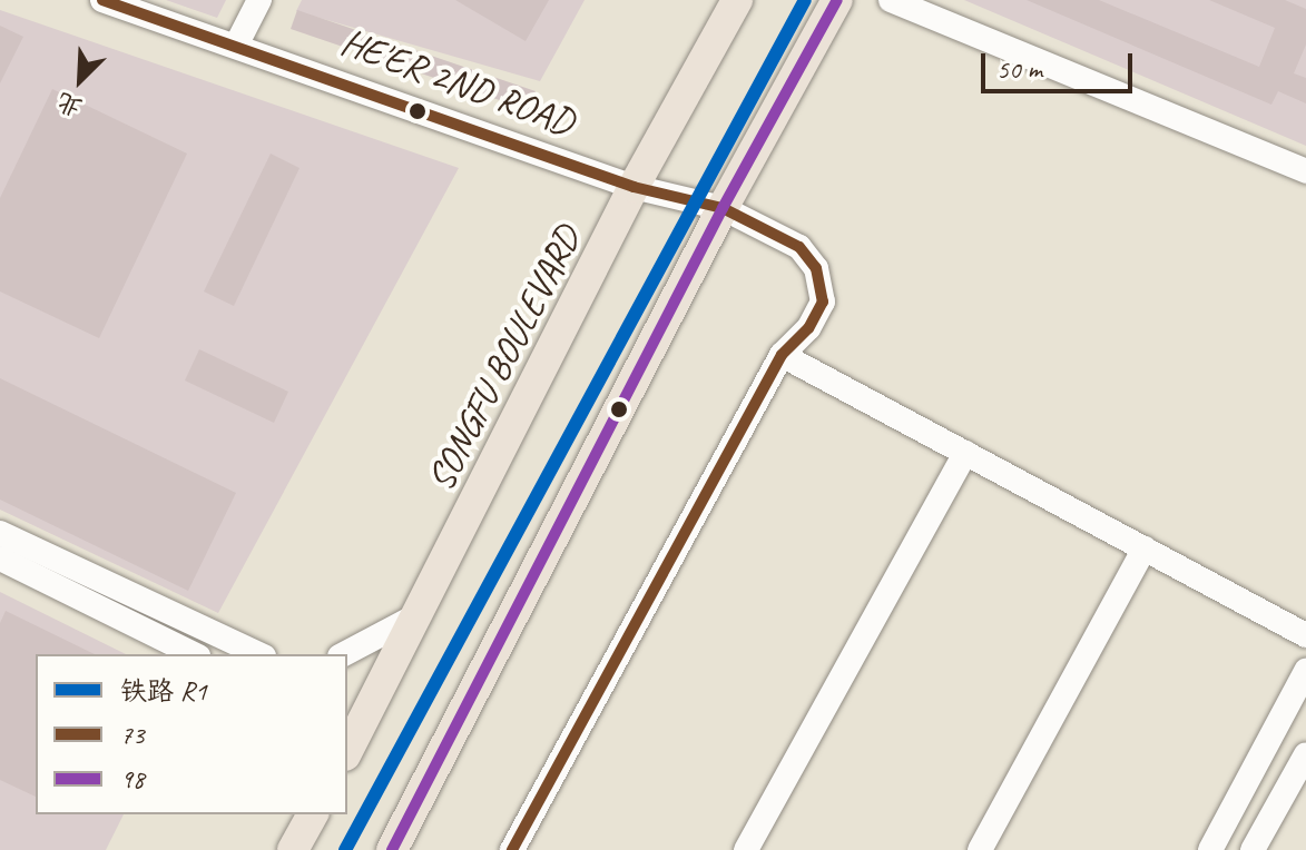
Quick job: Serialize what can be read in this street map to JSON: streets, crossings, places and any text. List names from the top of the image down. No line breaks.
{"streets":{"main road":["SONGFU BOULEVARD"],"street":["HE'ER 2ND ROAD"]},"crossings":[["HE'ER 2ND ROAD","SONGFU BOULEVARD"]],"lines":["rail line R1","transit line 73","transit line 98"],"legend":["铁路 R1","73","98"],"scale_bar":"50 m","north":"bottom left"}
